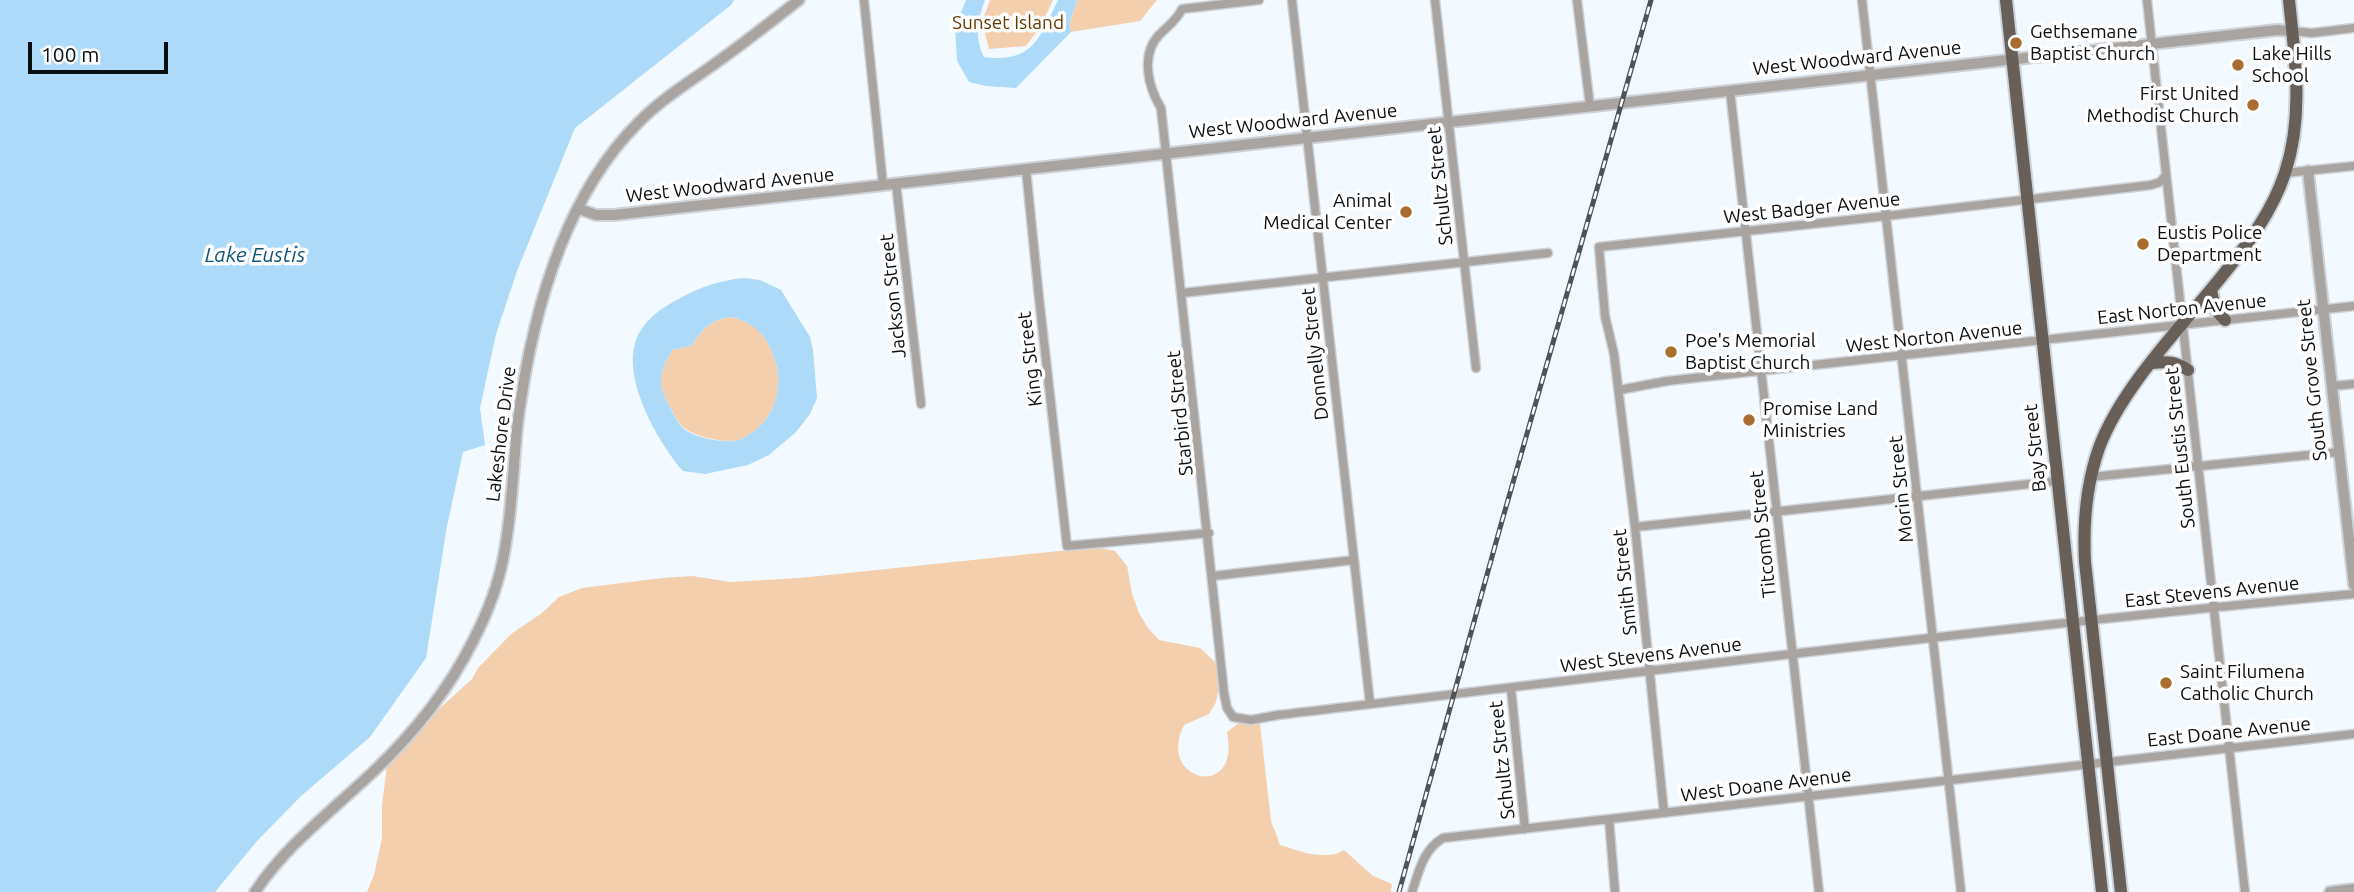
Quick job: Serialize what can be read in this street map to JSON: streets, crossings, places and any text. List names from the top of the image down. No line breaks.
{"streets":{"main road":["Bay Street"],"street":["West Woodward Avenue","Schultz Street","West Badger Avenue","Jackson Street","East Norton Avenue","West Norton Avenue","Donnelly Street","King Street","South Grove Street","Starbird Street","Lakeshore Drive","South Eustis Street","Morin Street","Titcomb Street","Smith Street","East Stevens Avenue","West Stevens Avenue","East Doane Avenue","West Doane Avenue"]},"crossings":[["West Woodward Avenue","Schultz Street"],["West Woodward Avenue","Jackson Street"],["West Woodward Avenue","Donnelly Street"],["West Woodward Avenue","King Street"],["West Woodward Avenue","Starbird Street"],["West Woodward Avenue","Lakeshore Drive"],["West Woodward Avenue","Bay Street"],["West Woodward Avenue","South Eustis Street"],["West Woodward Avenue","Morin Street"],["West Woodward Avenue","Titcomb Street"],["Schultz Street","West Stevens Avenue"],["Schultz Street","West Doane Avenue"],["West Badger Avenue","Bay Street"],["West Badger Avenue","South Eustis Street"],["West Badger Avenue","Morin Street"],["West Badger Avenue","Titcomb Street"],["West Badger Avenue","Smith Street"],["East Norton Avenue","West Norton Avenue"],["East Norton Avenue","South Grove Street"],["East Norton Avenue","Bay Street"],["East Norton Avenue","South Eustis Street"],["West Norton Avenue","Bay Street"],["West Norton Avenue","Morin Street"],["West Norton Avenue","Titcomb Street"],["West Norton Avenue","Smith Street"],["Donnelly Street","West Stevens Avenue"],["King Street","Starbird Street"],["Starbird Street","West Stevens Avenue"],["Bay Street","East Stevens Avenue"],["Bay Street","West Stevens Avenue"],["Bay Street","West Doane Avenue"],["South Eustis Street","East Stevens Avenue"],["South Eustis Street","East Doane Avenue"],["Morin Street","West Stevens Avenue"],["Morin Street","West Doane Avenue"],["Titcomb Street","West Stevens Avenue"],["Titcomb Street","West Doane Avenue"],["Smith Street","West Stevens Avenue"],["Smith Street","West Doane Avenue"],["East Stevens Avenue","West Stevens Avenue"],["East Doane Avenue","West Doane Avenue"]],"water":["Lake Eustis"],"parks":["Sunset Island"],"places":["Gethsemane Baptist Church","Lake Hills School","First United Methodist Church","Animal Medical Center","Eustis Police Department","Poe's Memorial Baptist Church","Promise Land Ministries","Saint Filumena Catholic Church"],"scale_bar":"100 m"}
